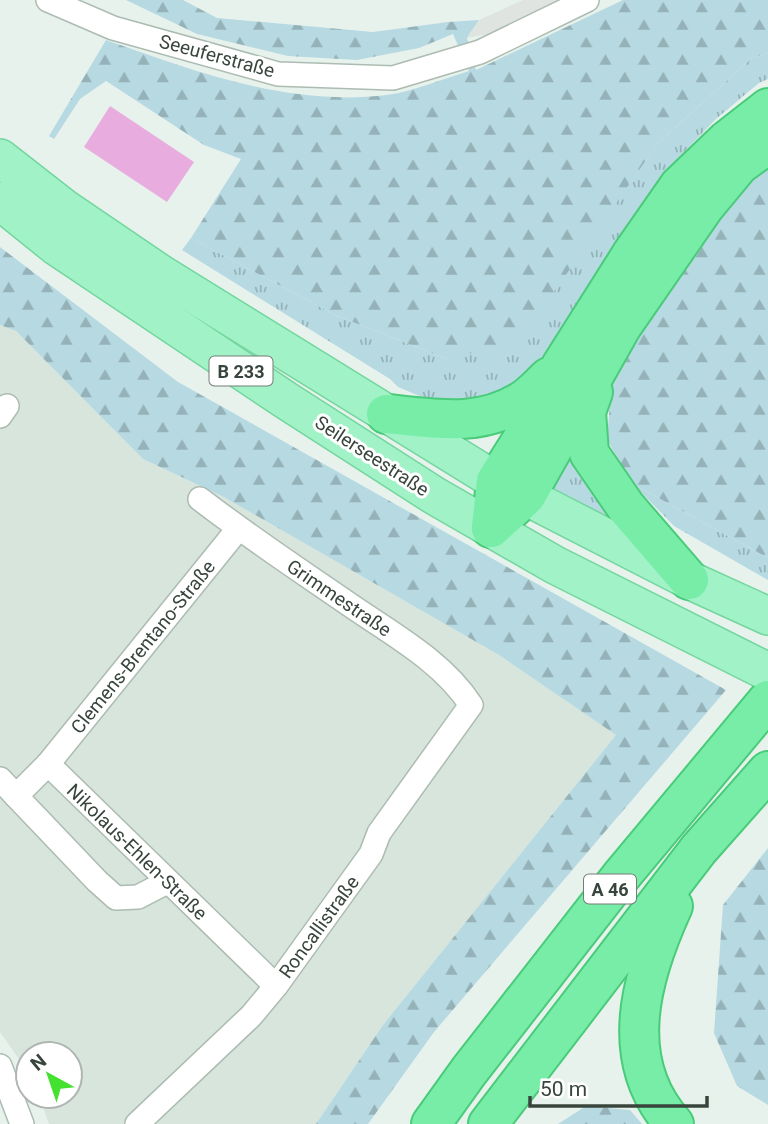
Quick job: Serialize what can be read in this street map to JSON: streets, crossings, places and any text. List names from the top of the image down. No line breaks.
{"streets":{"highway":["A 46"],"main road":["B 233","Seilerseestraße"],"street":["Seeuferstraße","Grimmestraße","Clemens-Brentano-Straße","Nikolaus-Ehlen-Straße","Roncallistraße"]},"crossings":[["Grimmestraße","Clemens-Brentano-Straße"],["Grimmestraße","Roncallistraße"],["Clemens-Brentano-Straße","Nikolaus-Ehlen-Straße"],["Nikolaus-Ehlen-Straße","Roncallistraße"]],"scale_bar":"50 m","north":"top left"}
